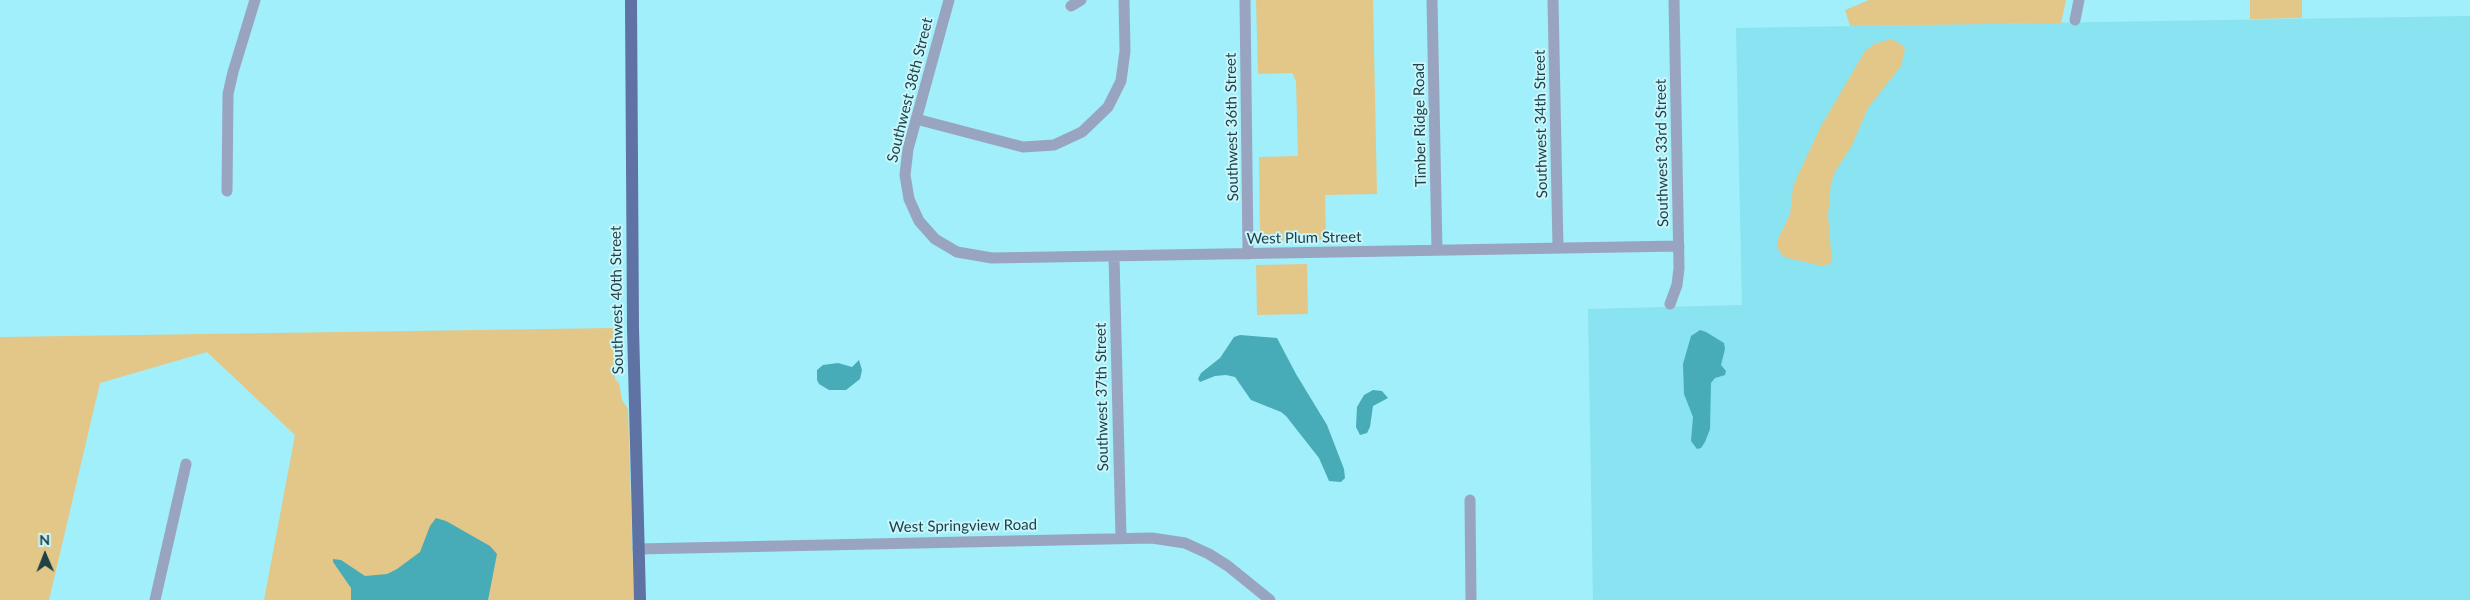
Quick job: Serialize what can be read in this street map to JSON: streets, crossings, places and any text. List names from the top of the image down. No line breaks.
{"streets":{"main road":["Southwest 40th Street"],"street":["Southwest 38th Street","Southwest 34th Street","Timber Ridge Road","Southwest 36th Street","Southwest 33rd Street","West Plum Street","Southwest 37th Street","West Springview Road"]},"crossings":[["Southwest 38th Street","West Plum Street"],["Southwest 34th Street","West Plum Street"],["Timber Ridge Road","West Plum Street"],["Southwest 36th Street","West Plum Street"],["Southwest 33rd Street","West Plum Street"],["West Plum Street","Southwest 37th Street"],["Southwest 40th Street","West Springview Road"],["Southwest 37th Street","West Springview Road"]],"north":"top"}
